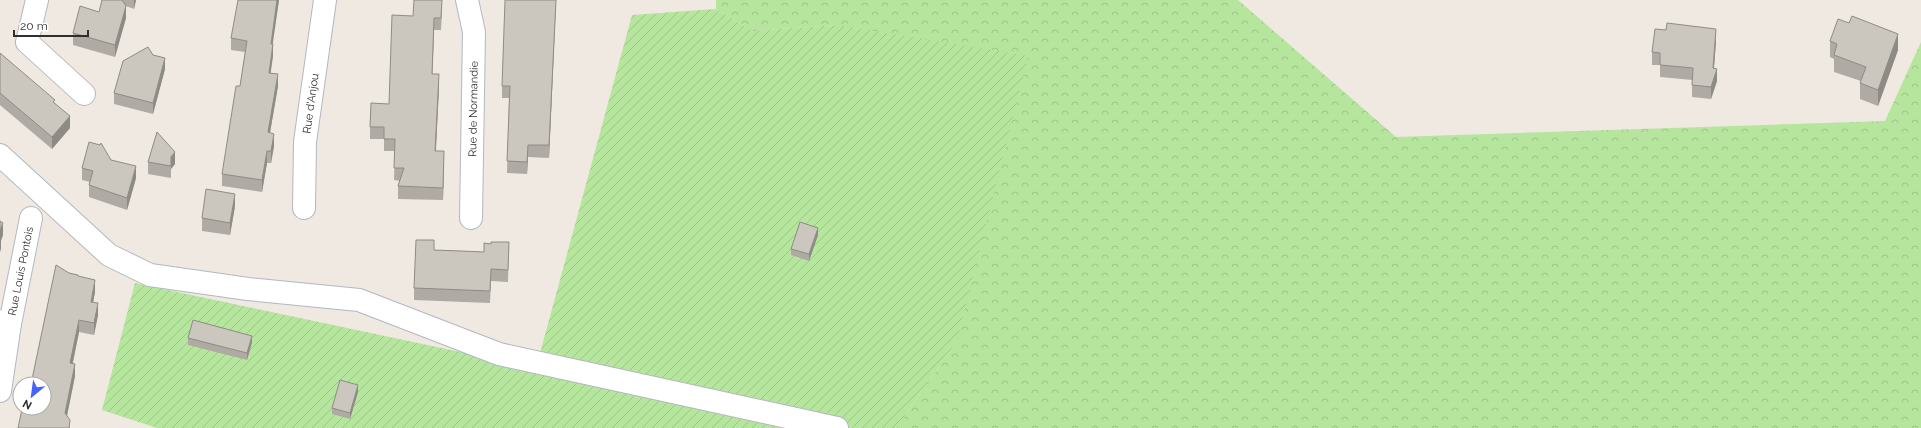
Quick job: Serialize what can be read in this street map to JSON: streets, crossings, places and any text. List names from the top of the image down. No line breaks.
{"streets":{"street":["Rue d'Anjou","Rue de Normandie","Rue Louis Pontois"]},"scale_bar":"20 m","north":"bottom left"}
